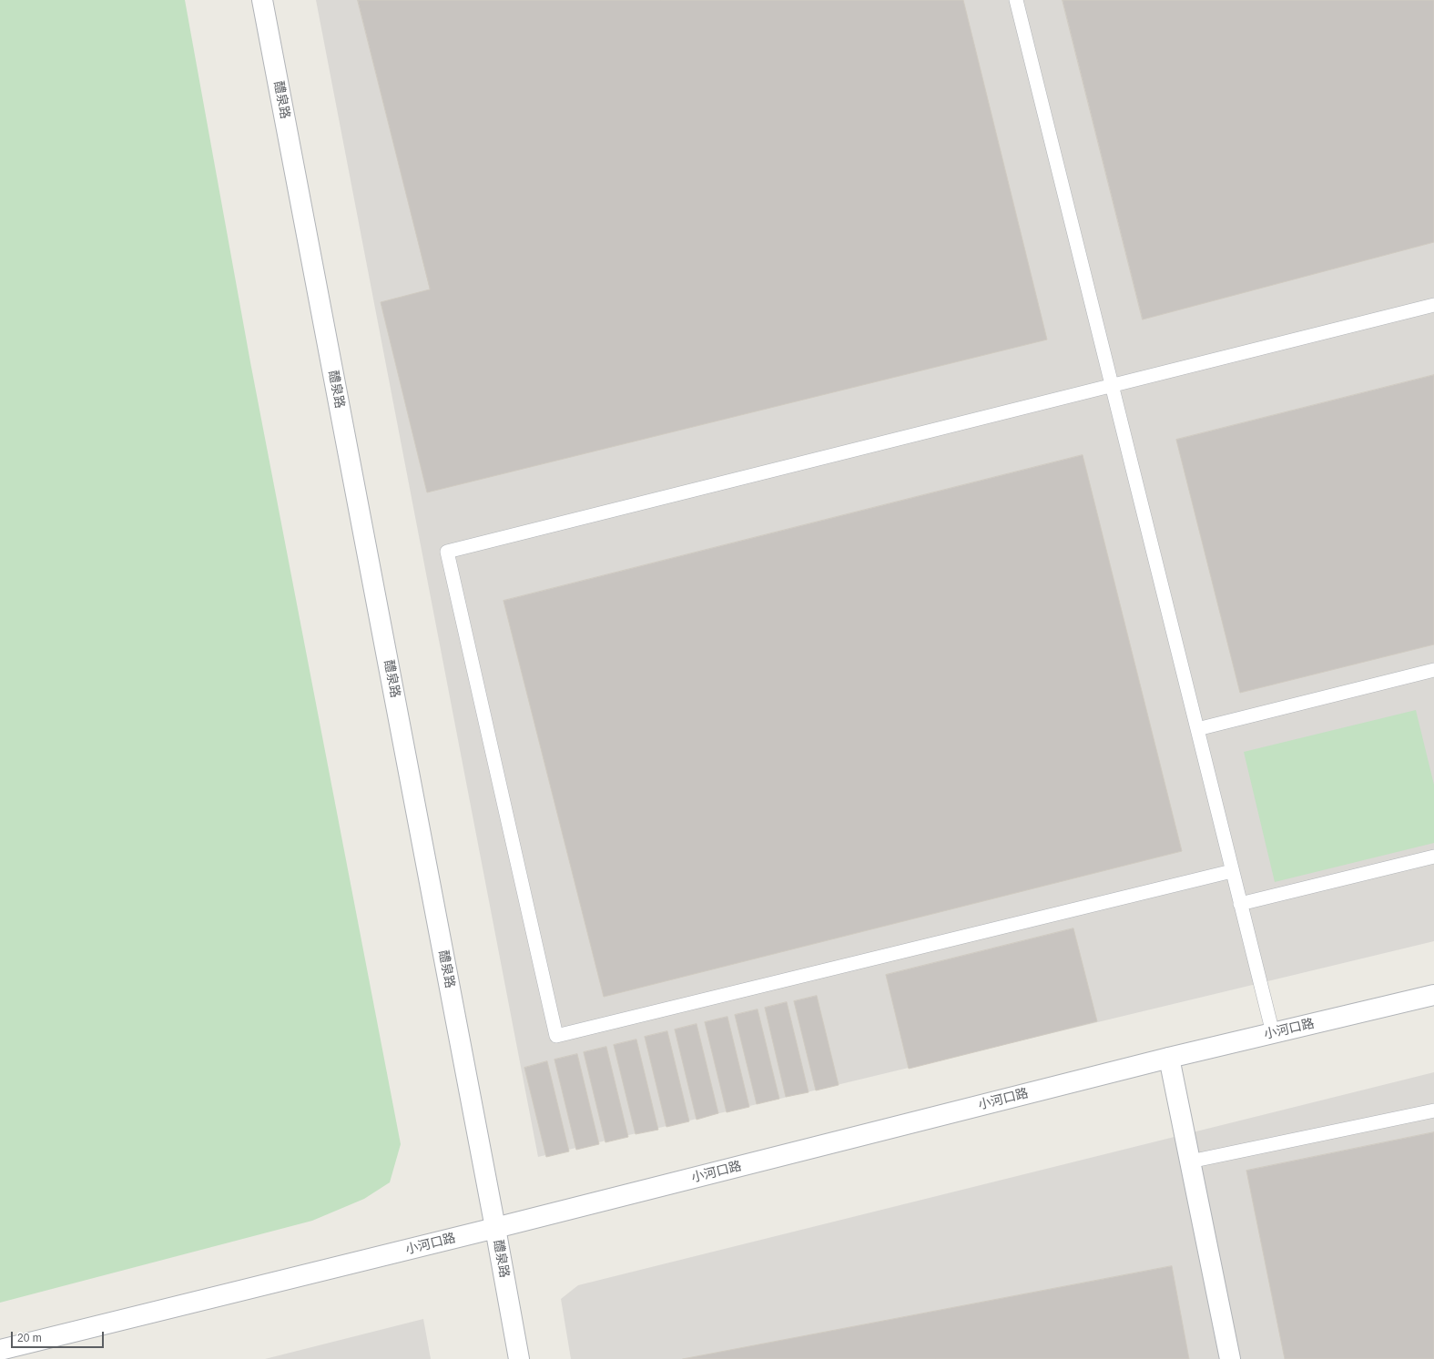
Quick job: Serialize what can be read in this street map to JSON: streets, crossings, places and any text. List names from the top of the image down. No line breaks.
{"streets":{"street":["醴泉路","小河口路"]},"crossings":[["醴泉路","小河口路"]],"scale_bar":"20 m"}
